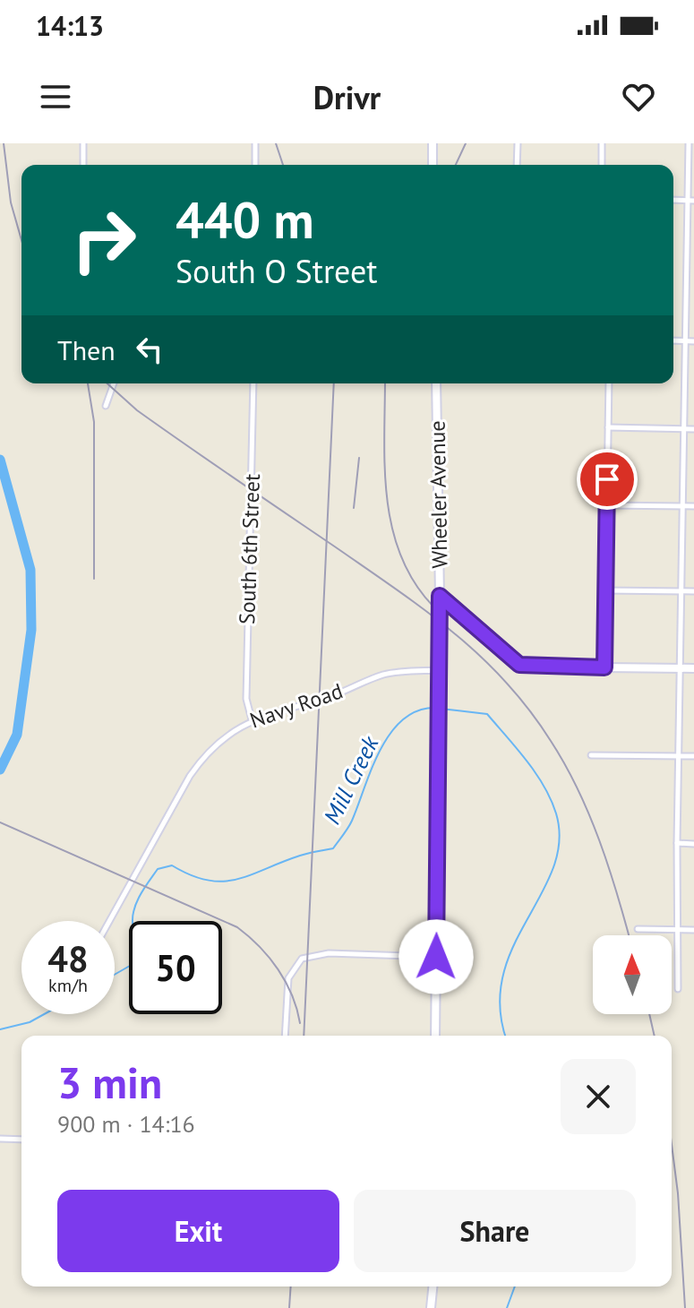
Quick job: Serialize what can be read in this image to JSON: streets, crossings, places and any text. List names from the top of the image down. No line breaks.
{"streets":{"main road":["Wheeler Avenue"],"street":["South 6th Street","Navy Road"]},"crossings":[["Wheeler Avenue","Navy Road"],["South 6th Street","Navy Road"]],"water":["Mill Creek"],"north":"top","page":{"status":"14:13","header":"Drivr","turn":["440 m","South O Street"],"then":"Then","speed":"48 km/h","limit":"50","heading":["3 min","900 m · 14:16"],"buttons":["Exit","Share"]}}
